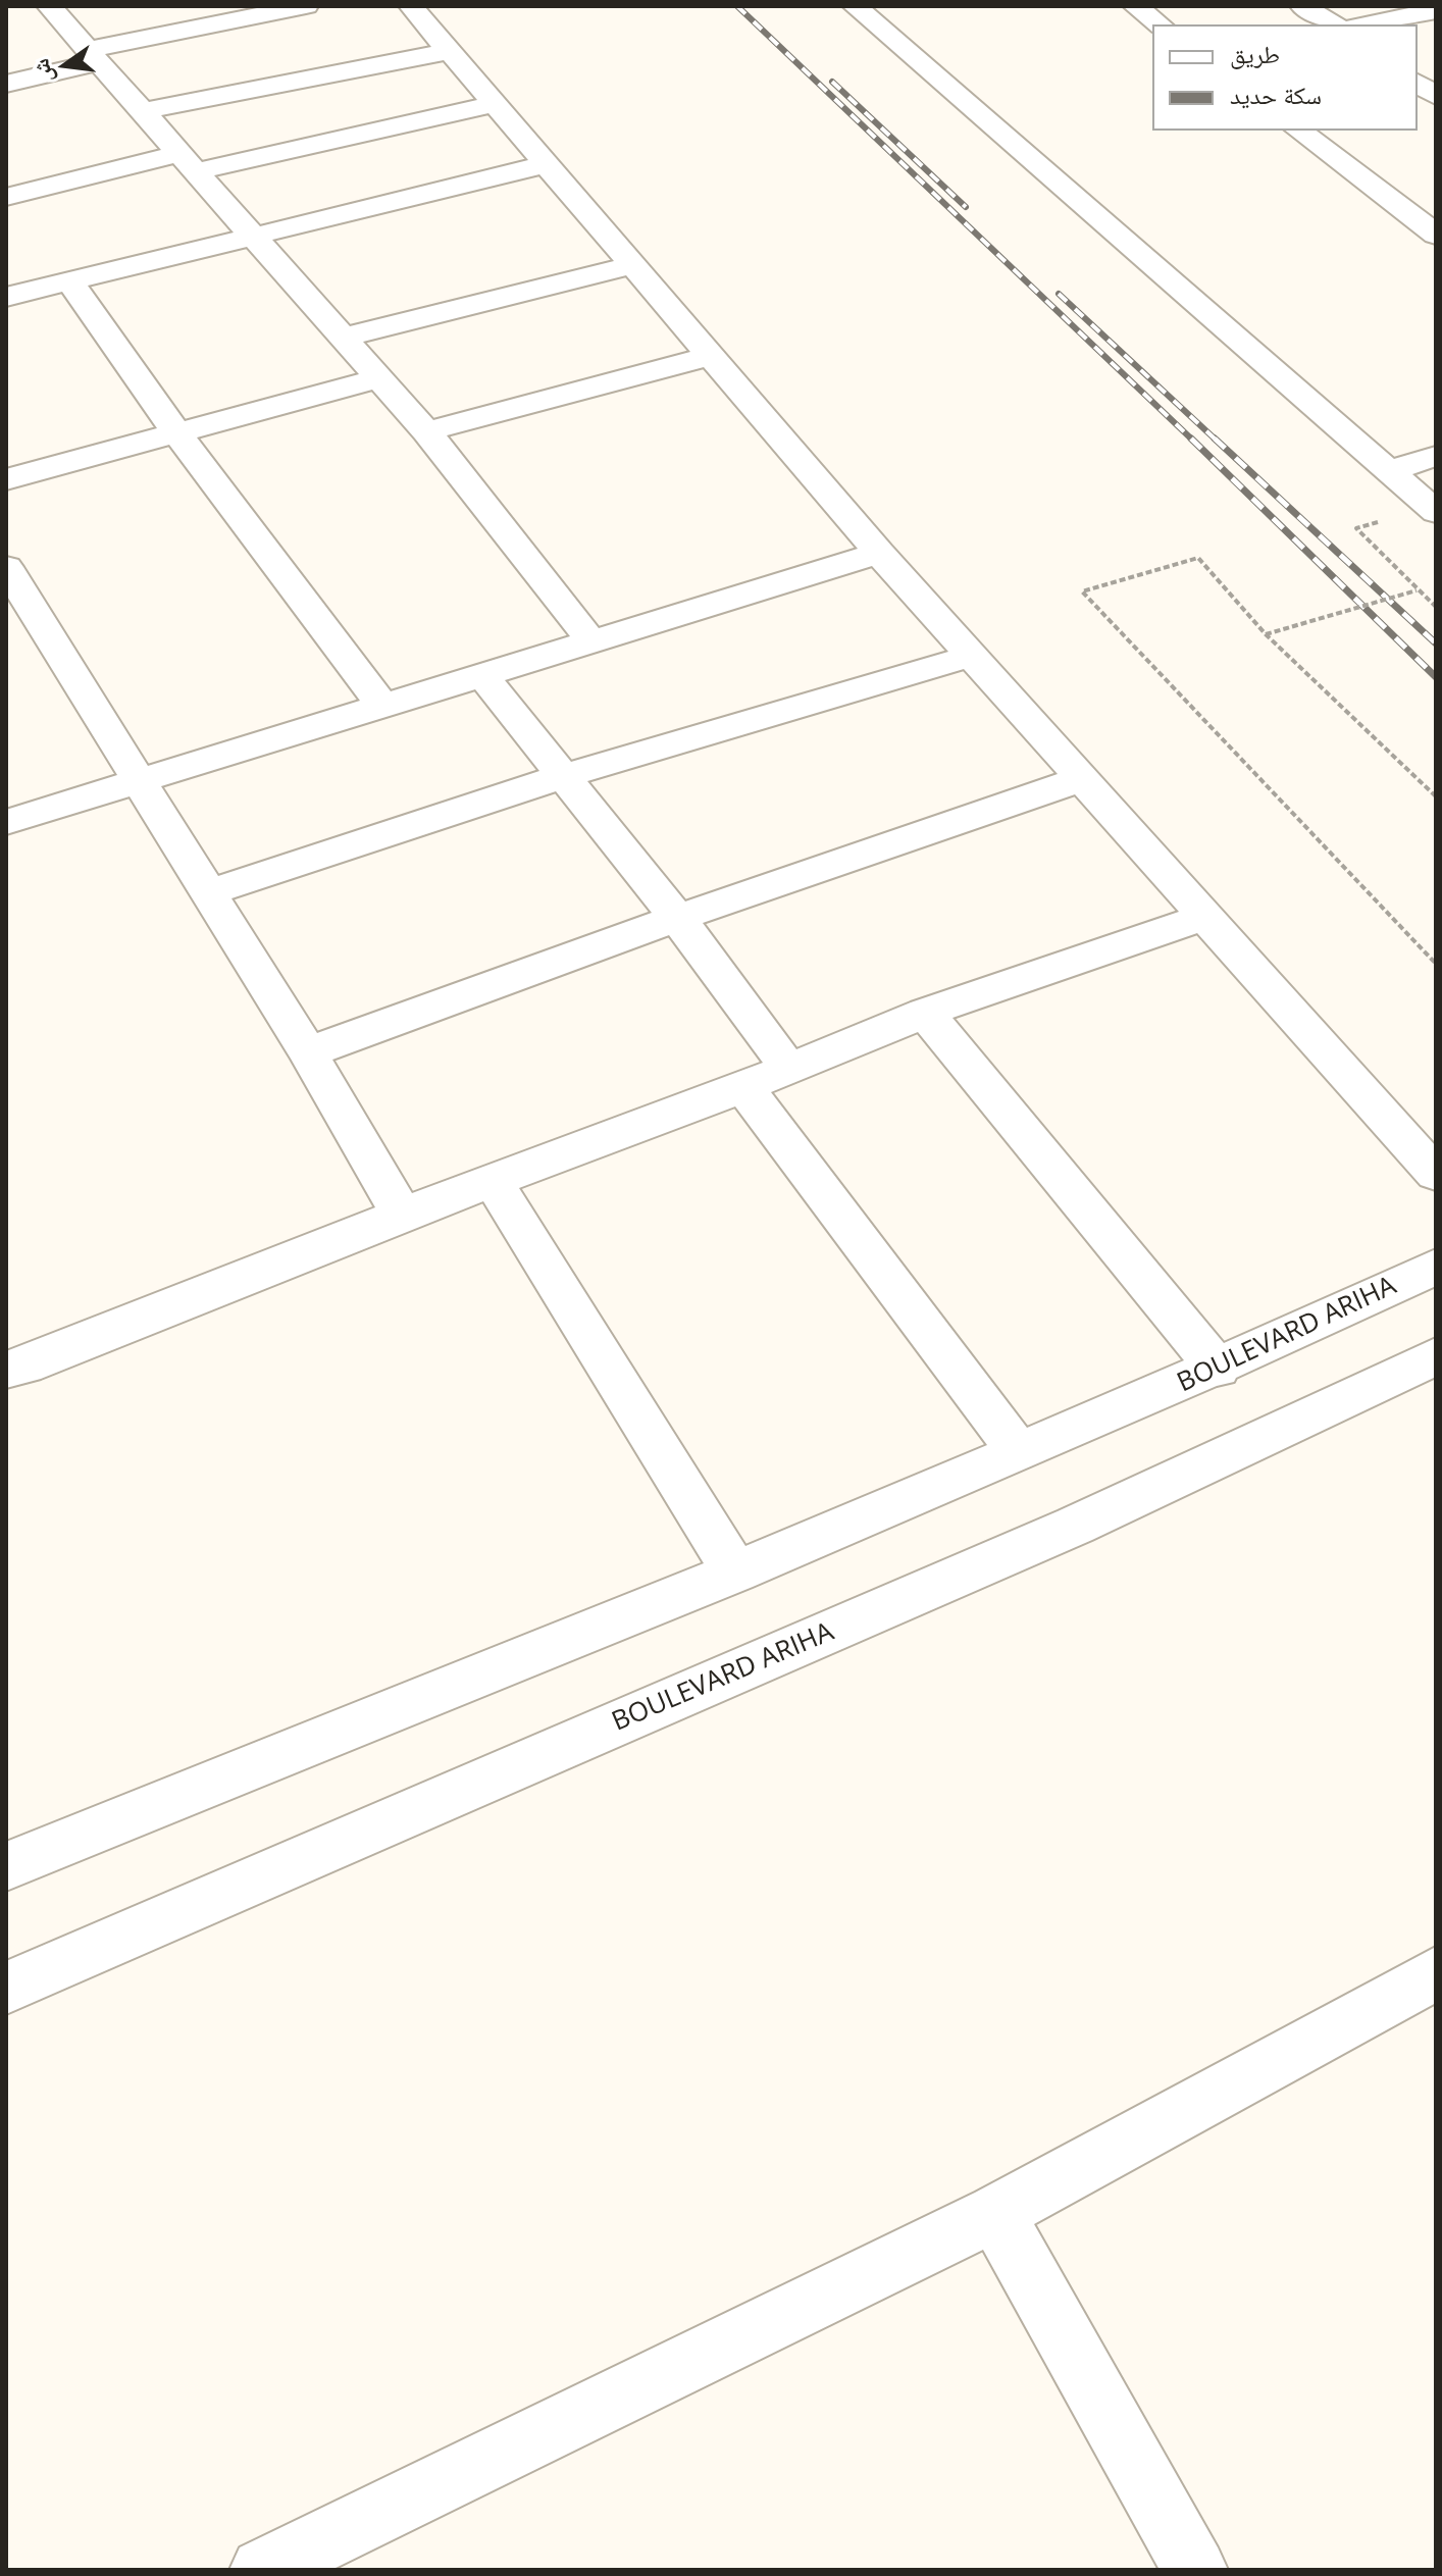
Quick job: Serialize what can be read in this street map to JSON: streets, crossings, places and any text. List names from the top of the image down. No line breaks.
{"streets":{"street":["BOULEVARD ARIHA"]},"legend":["طريق","سكة حديد"],"north":"left"}
